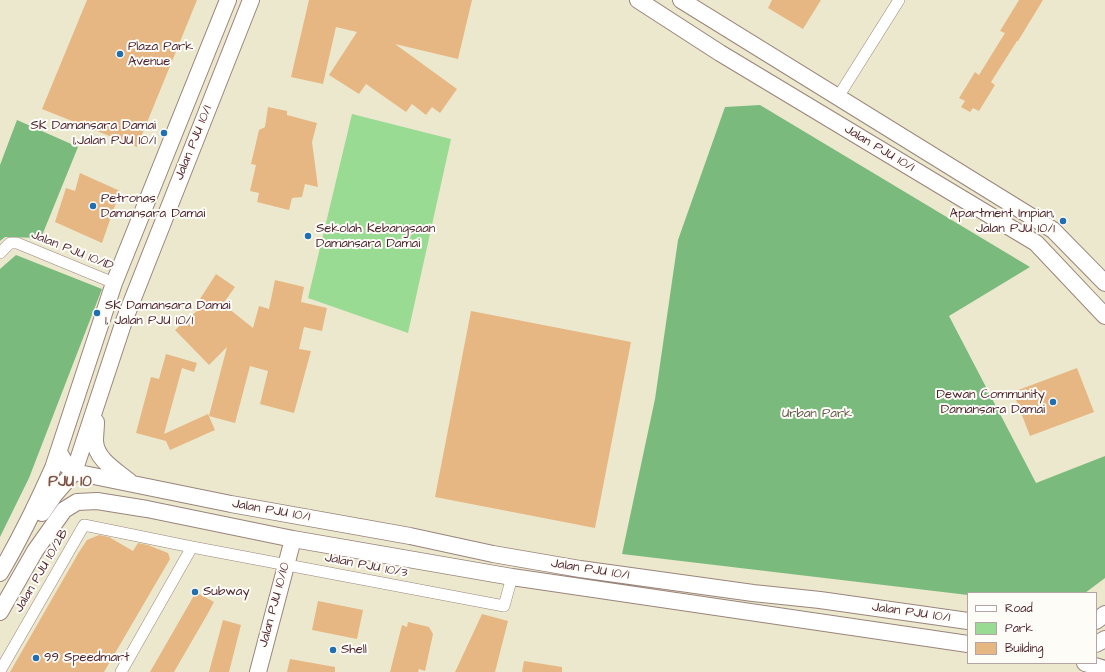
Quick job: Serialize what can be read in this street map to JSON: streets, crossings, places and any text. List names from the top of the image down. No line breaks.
{"streets":{"street":["Jalan PJU 10/1","Jalan PJU 10/1D","Jalan PJU 10/3","Jalan PJU 10/2B","Jalan PJU 10/10"]},"crossings":[["Jalan PJU 10/1","Jalan PJU 10/1D"],["Jalan PJU 10/1","Jalan PJU 10/3"],["Jalan PJU 10/1","Jalan PJU 10/10"],["Jalan PJU 10/3","Jalan PJU 10/2B"],["Jalan PJU 10/3","Jalan PJU 10/10"]],"districts":["PJU 10"],"parks":["Urban Park"],"places":["Plaza Park Avenue","SK Damansara Damai 1,Jalan PJU 10/1","Petronas Damansara Damai","Apartment Impian, Jalan PJU 10/1","Sekolah Kebangsaan Damansara Damai","SK Damansara Damai 1, Jalan PJU 10/1","Dewan Community Damansara Damai","Subway","Shell","99 Speedmart"],"legend":["Road","Park","Building"]}
